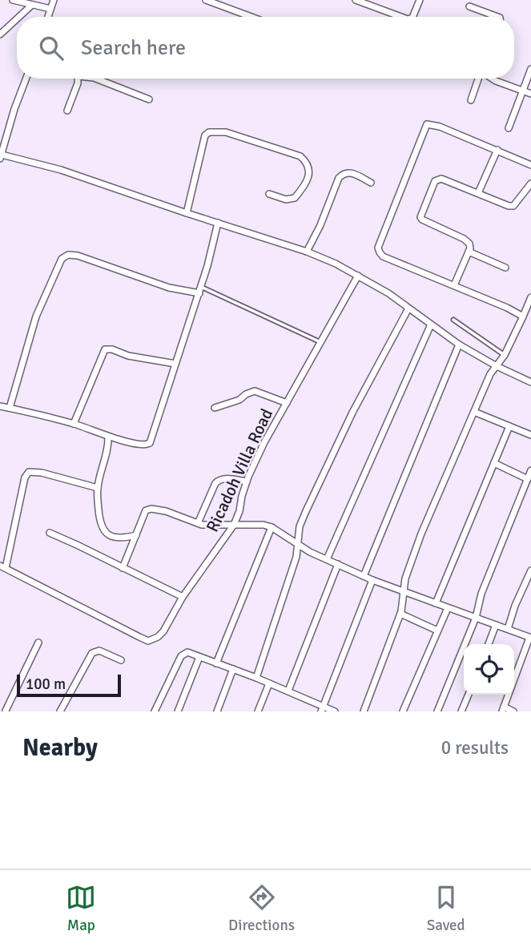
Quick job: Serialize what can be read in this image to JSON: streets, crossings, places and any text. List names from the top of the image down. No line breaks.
{"streets":{"street":["Ricadoh Villa Road"]},"scale_bar":"100 m","page":{"search":"Search here","scale":"100 m","heading":["Nearby","0 results"],"nav":["Map","Directions","Saved"]}}
